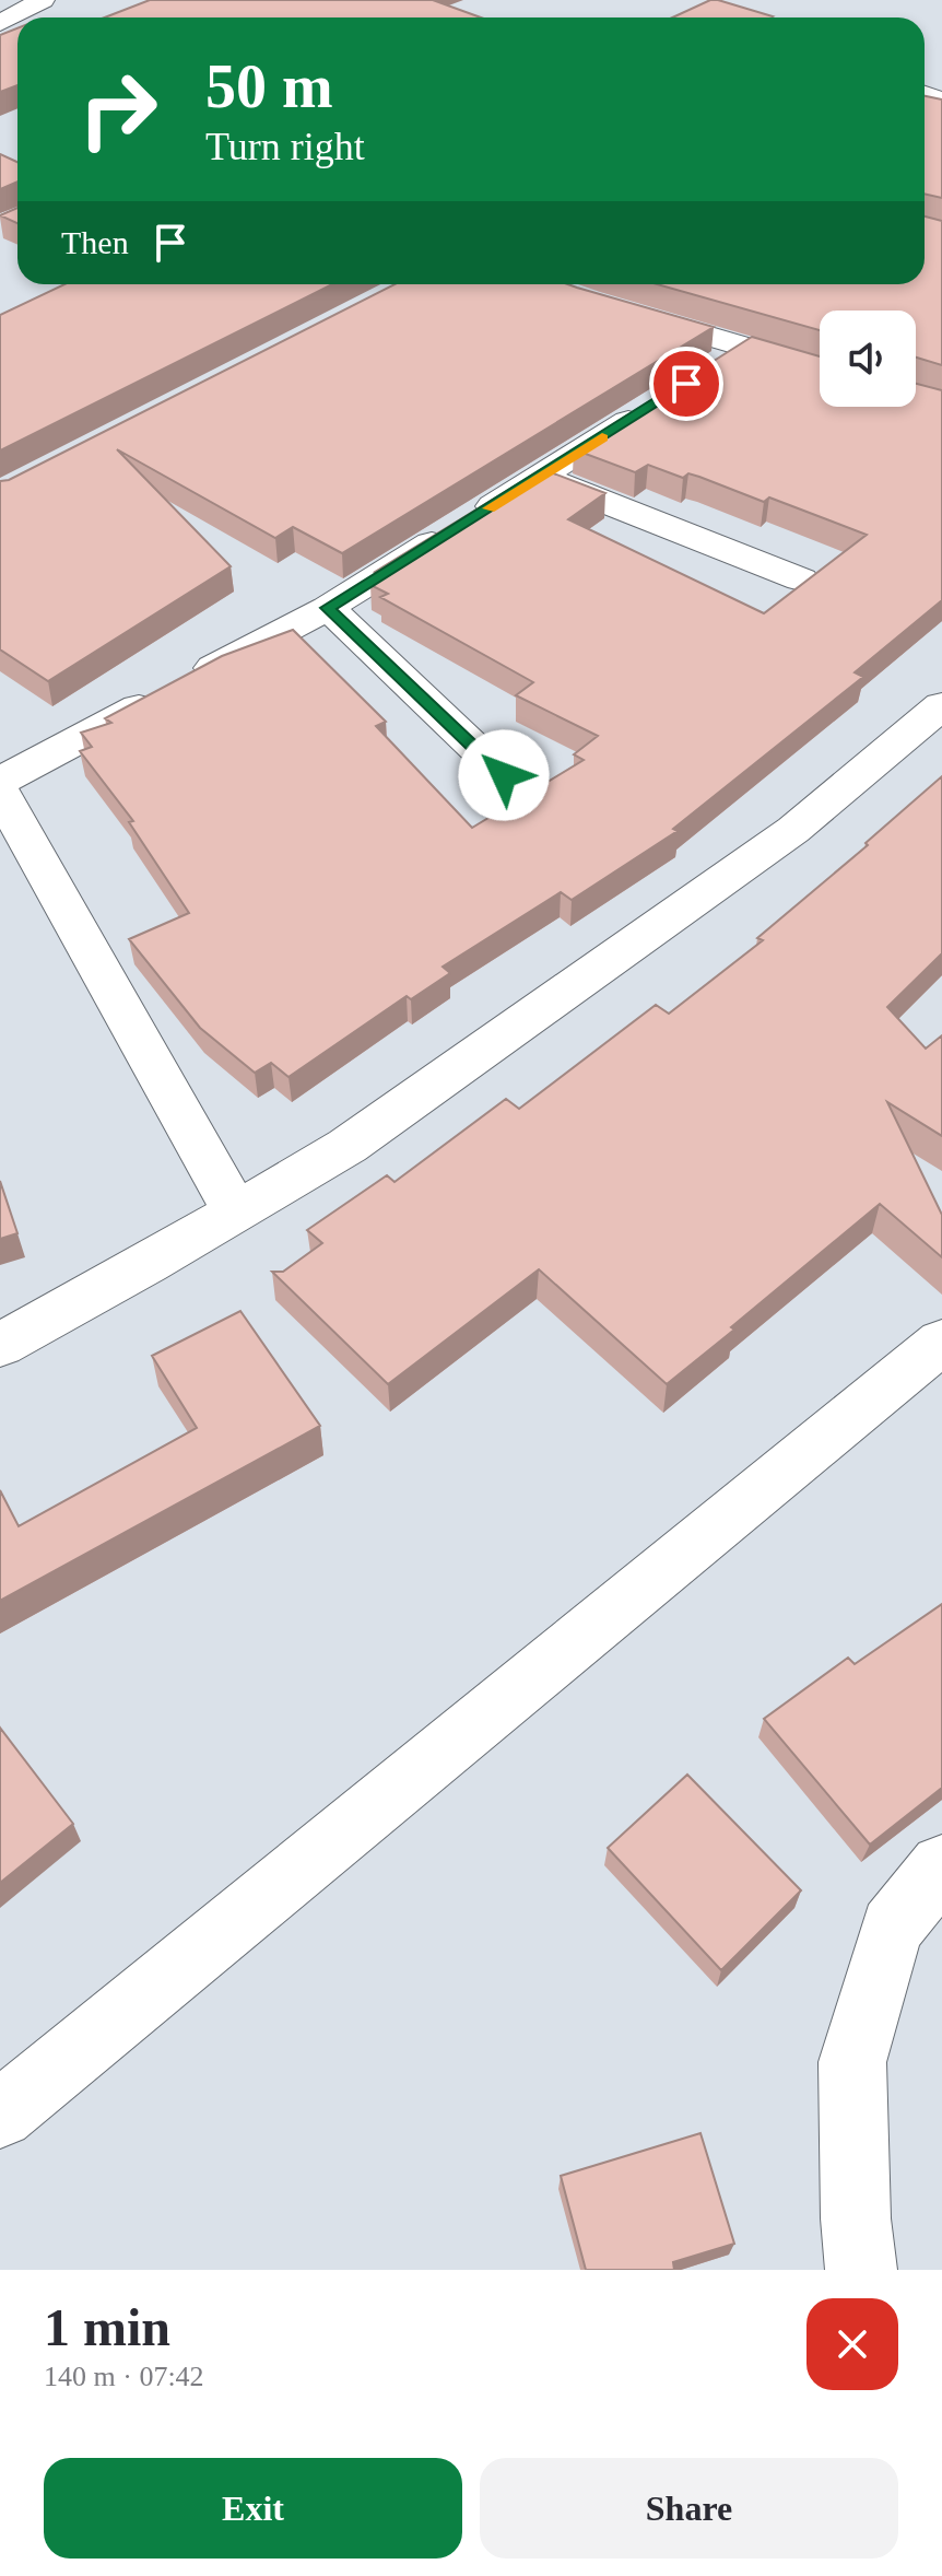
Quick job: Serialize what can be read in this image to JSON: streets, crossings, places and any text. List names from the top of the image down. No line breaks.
{"page":{"turn":["50 m","Turn right"],"then":"Then","heading":["1 min","140 m · 07:42"],"buttons":["Exit","Share"]}}
